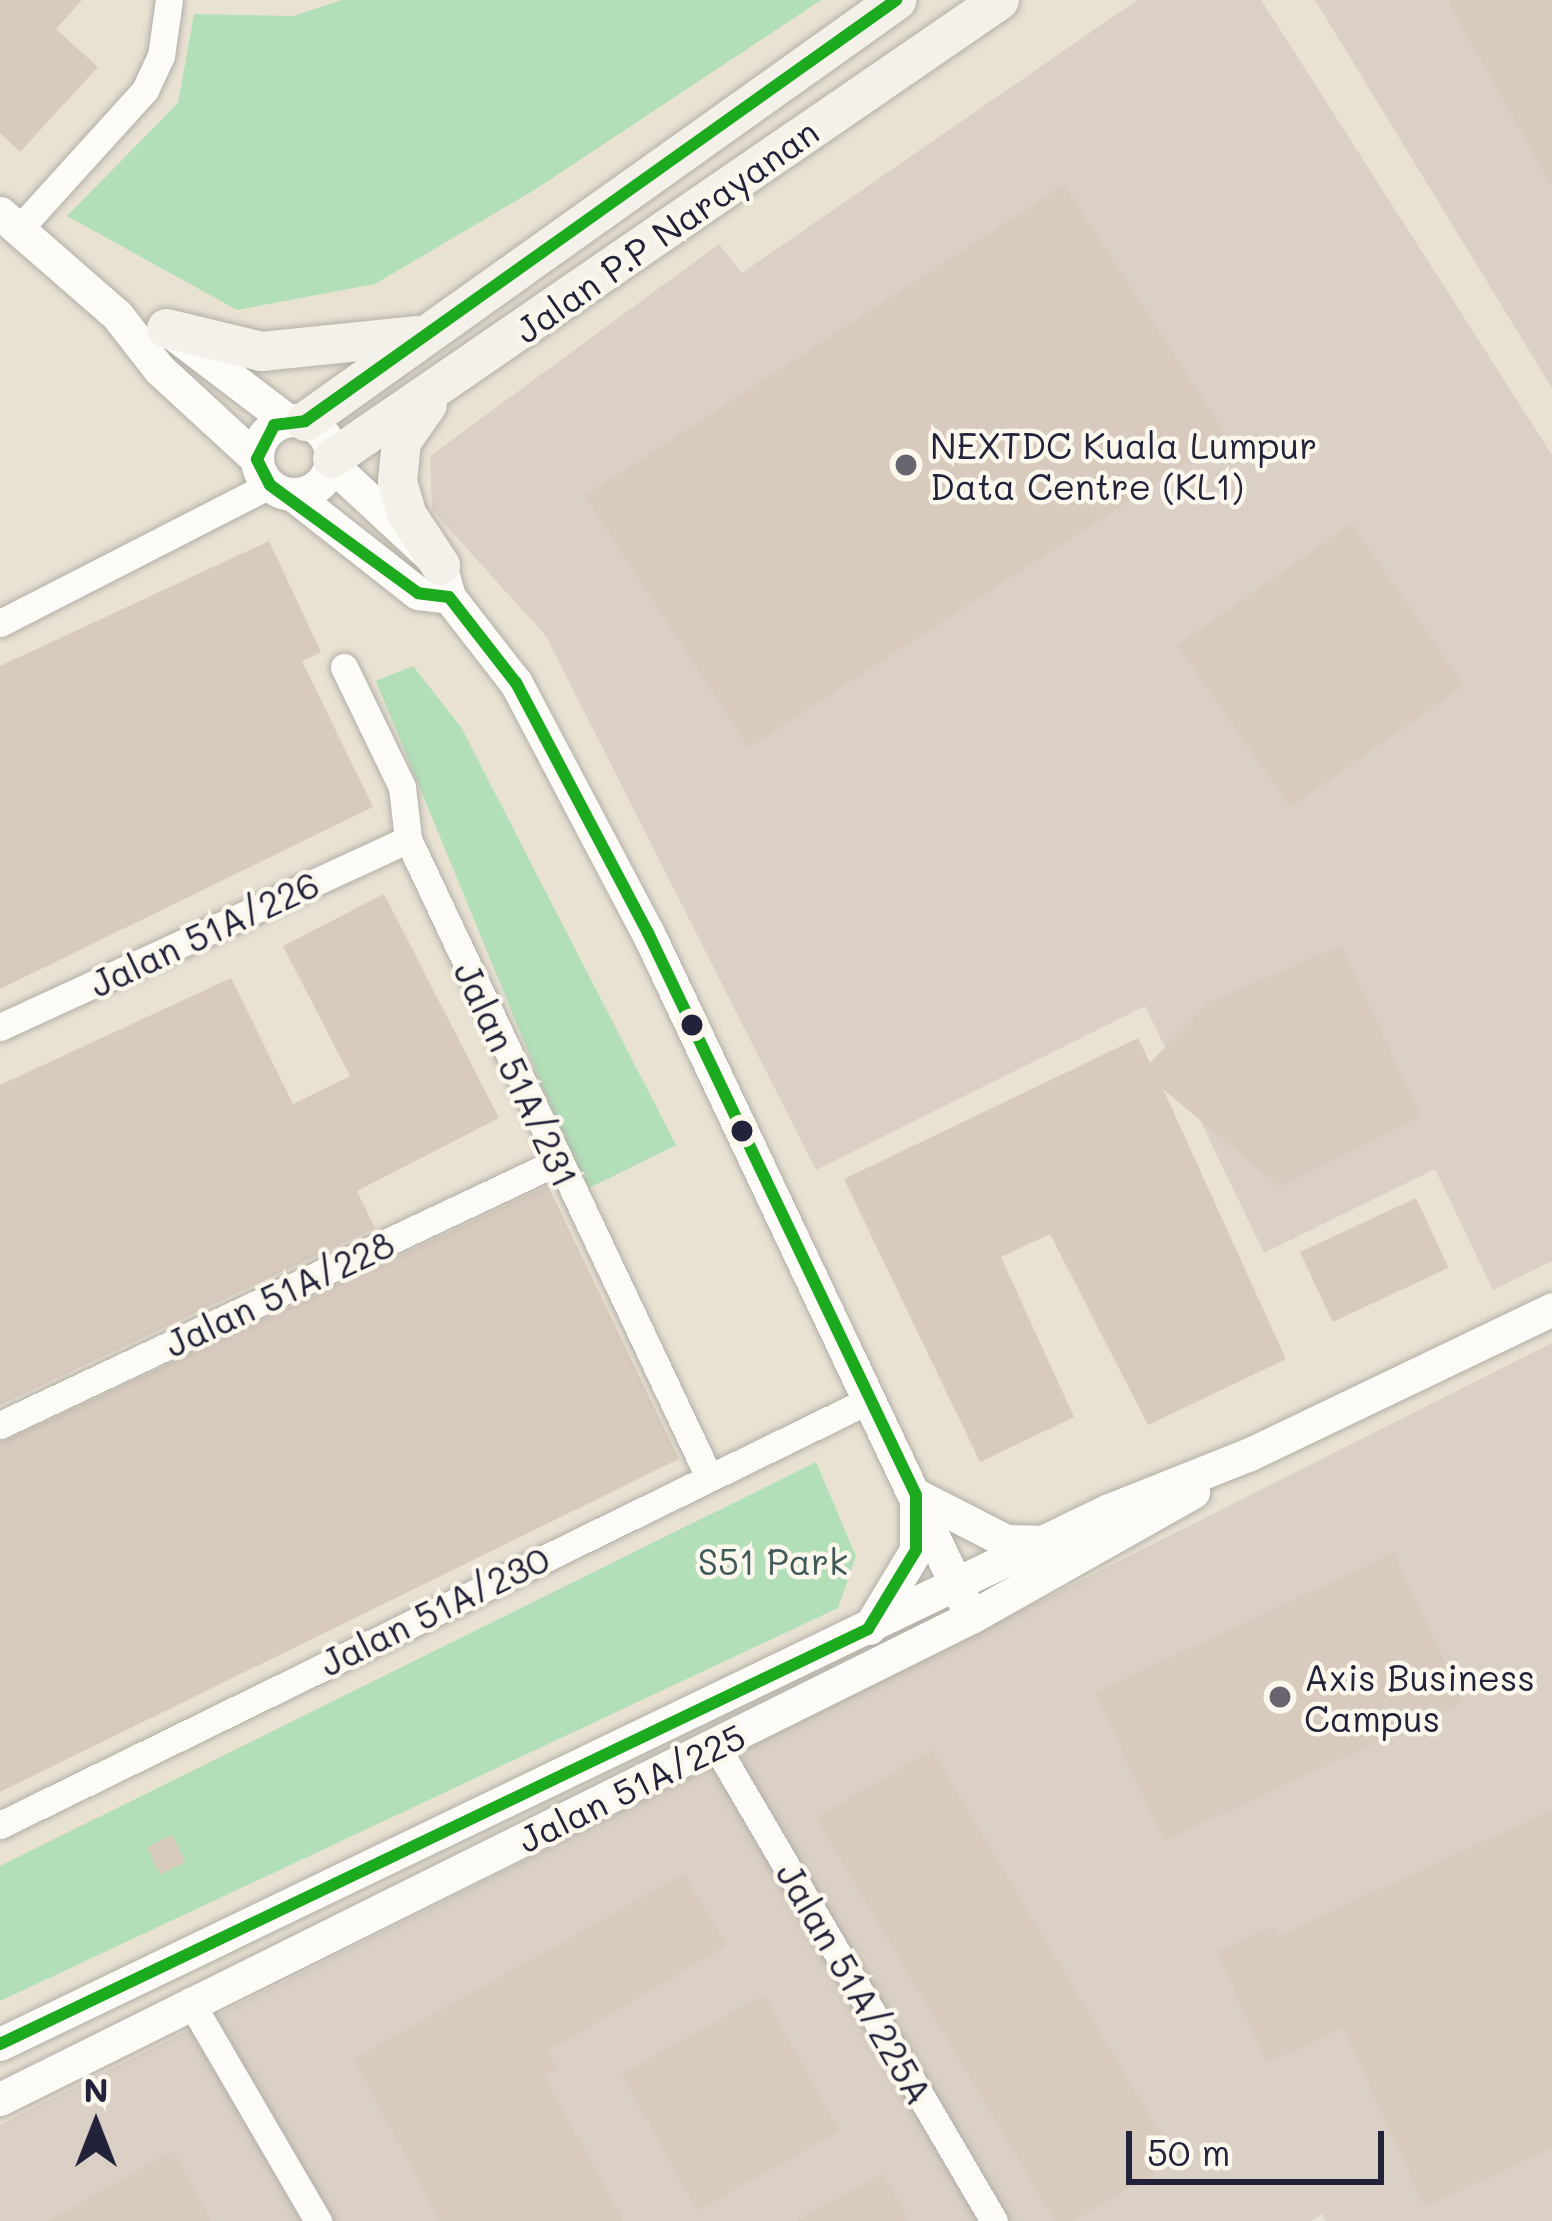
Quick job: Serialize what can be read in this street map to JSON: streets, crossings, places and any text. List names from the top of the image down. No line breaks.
{"streets":{"main road":["Jalan P.P Narayanan"],"street":["Jalan 51A/226","Jalan 51A/231","Jalan 51A/228","Jalan 51A/230","Jalan 51A/225","Jalan 51A/225A"]},"crossings":[["Jalan 51A/226","Jalan 51A/231"],["Jalan 51A/231","Jalan 51A/228"],["Jalan 51A/231","Jalan 51A/230"],["Jalan 51A/225","Jalan 51A/225A"]],"parks":["S51 Park"],"places":["NEXTDC Kuala Lumpur Data Centre (KL1)","Axis Business Campus"],"scale_bar":"50 m","north":"top"}
